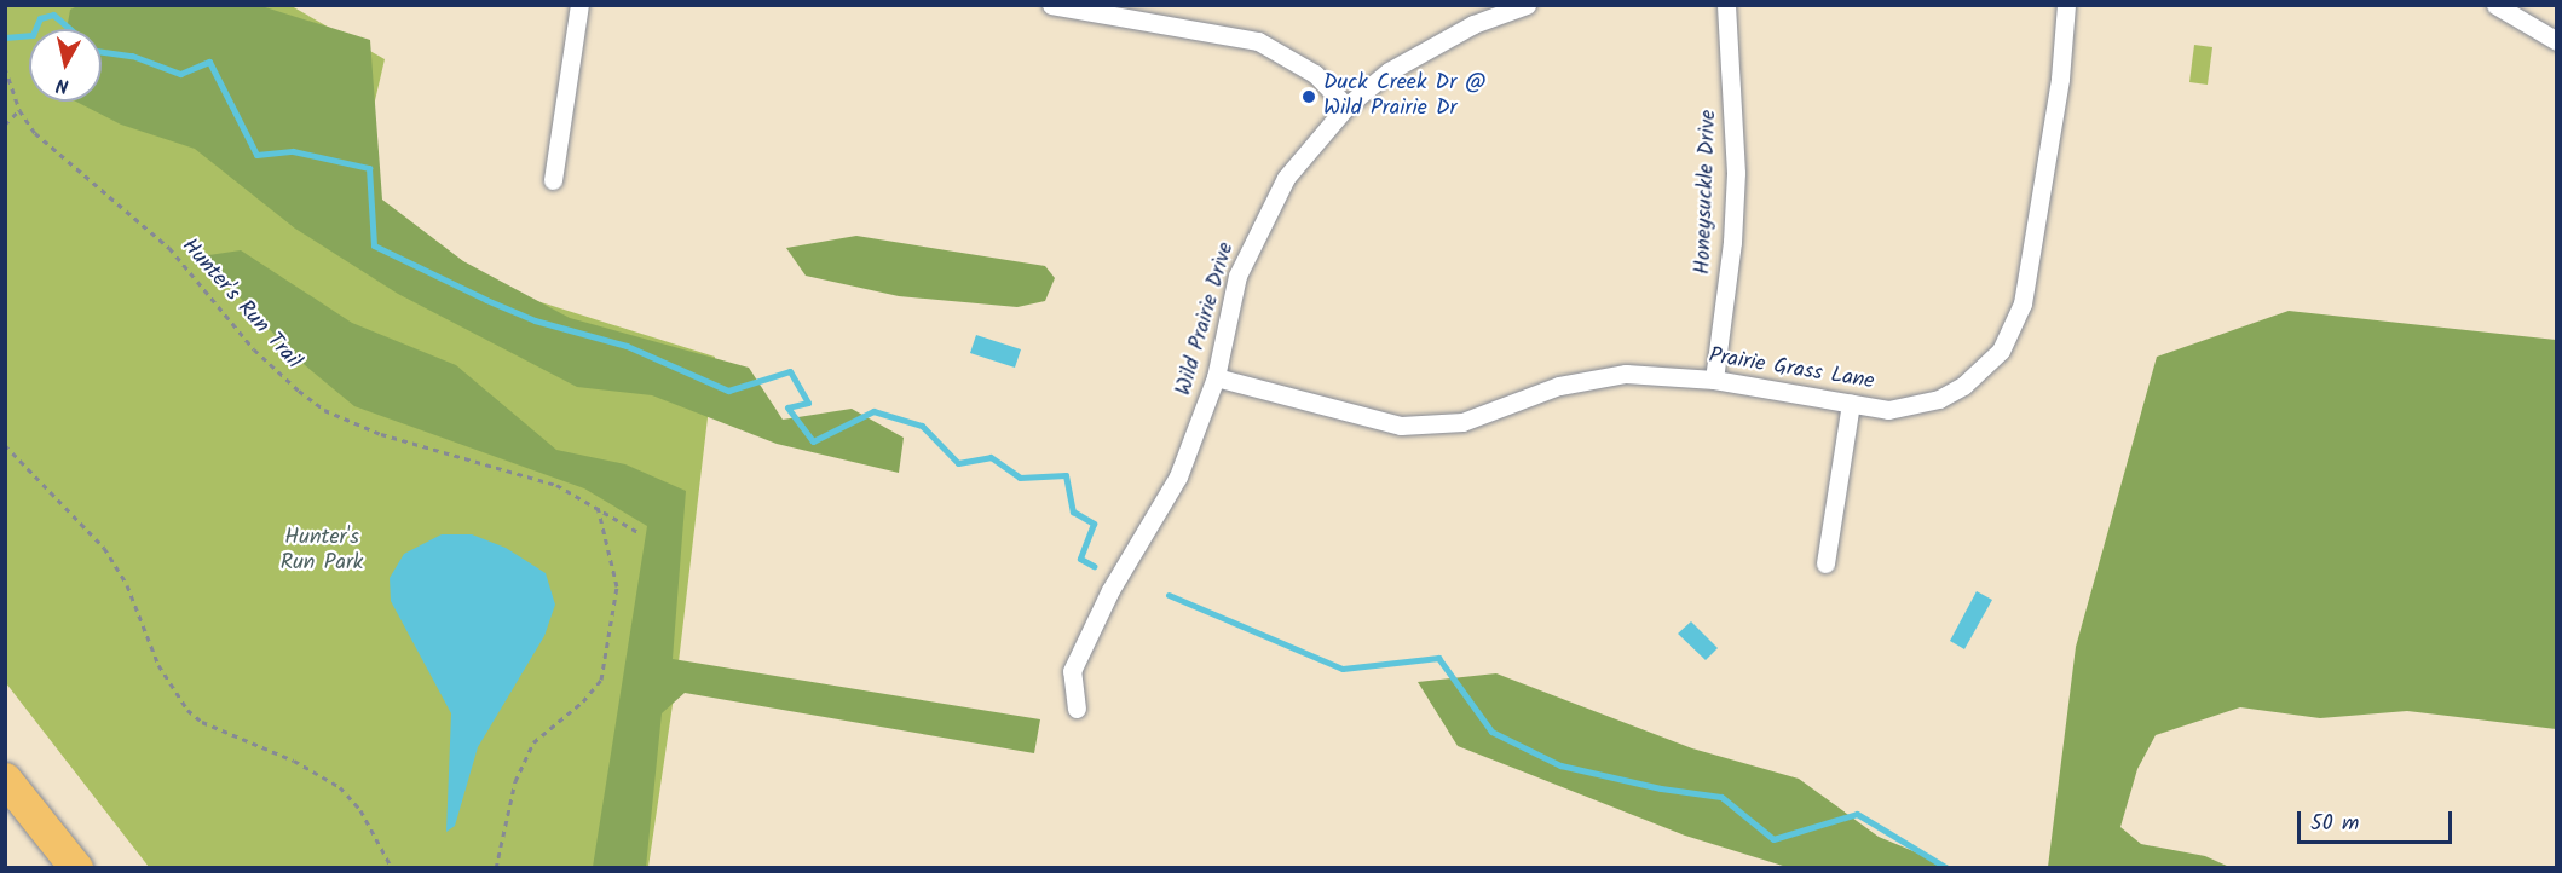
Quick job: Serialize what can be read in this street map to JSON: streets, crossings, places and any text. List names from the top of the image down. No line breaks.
{"streets":{"street":["Honeysuckle Drive","Wild Prairie Drive","Prairie Grass Lane"],"path":["Hunter's Run Trail"]},"crossings":[["Honeysuckle Drive","Prairie Grass Lane"],["Wild Prairie Drive","Prairie Grass Lane"]],"parks":["Hunter's Run Park"],"places":["Duck Creek Dr @ Wild Prairie Dr"],"scale_bar":"50 m","north":"bottom"}
